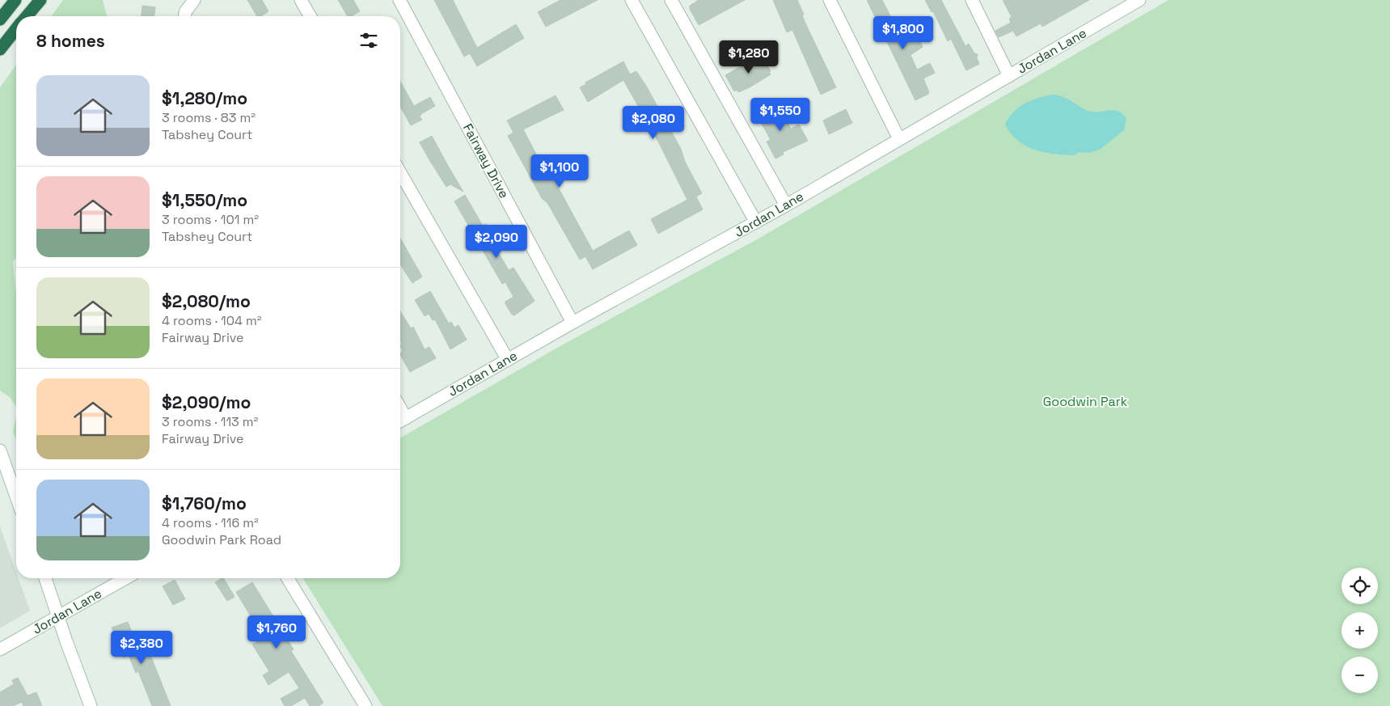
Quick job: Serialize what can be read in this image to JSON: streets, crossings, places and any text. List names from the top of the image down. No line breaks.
{"streets":{"street":["Jordan Lane","Fairway Drive"]},"crossings":[["Jordan Lane","Fairway Drive"]],"parks":["Goodwin Park"],"page":{"price":["$1,800","$1,280","$1,550","$2,080","$1,100","$2,090","$1,760","$2,380"],"heading":"8 homes","list":[{"name":"$1,280/mo","note":"3 rooms · 83 m² · Tabshey Court"},{"name":"$1,550/mo","note":"3 rooms · 101 m² · Tabshey Court"},{"name":"$2,080/mo","note":"4 rooms · 104 m² · Fairway Drive"},{"name":"$2,090/mo","note":"3 rooms · 113 m² · Fairway Drive"},{"name":"$1,760/mo","note":"4 rooms · 116 m² · Goodwin Park Road"}],"map_buttons":["+","−"]}}
